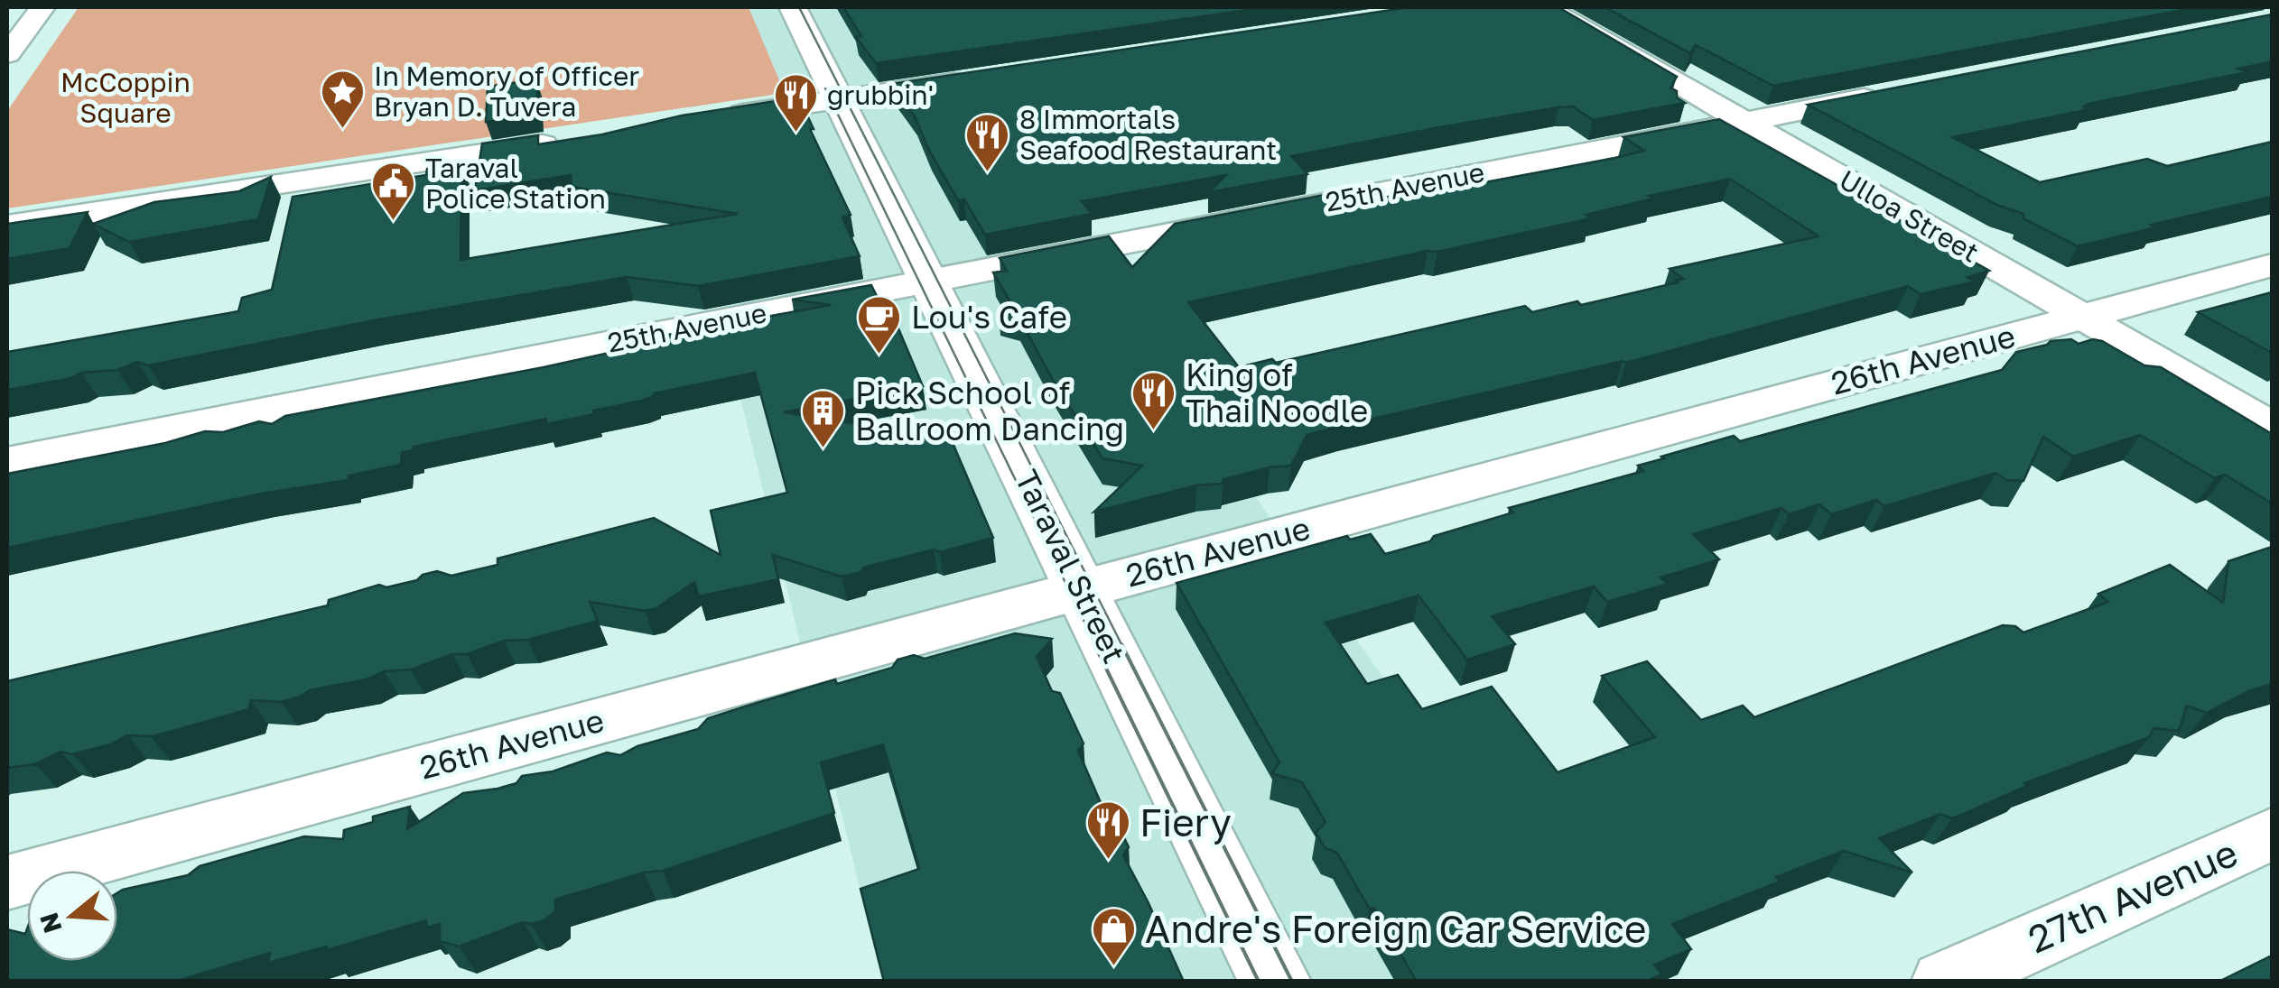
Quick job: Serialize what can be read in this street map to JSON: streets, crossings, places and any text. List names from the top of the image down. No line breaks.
{"streets":{"street":["25th Avenue","Ulloa Street","26th Avenue","Taraval Street","27th Avenue"]},"crossings":[["25th Avenue","Ulloa Street"],["25th Avenue","Taraval Street"],["Ulloa Street","26th Avenue"],["26th Avenue","Taraval Street"]],"parks":["McCoppin Square"],"places":{"place":["In Memory of Officer Bryan D. Tuvera"],"restaurant":["grubbin'","8 Immortals Seafood Restaurant","King of Thai Noodle","Fiery"],"public building":["Taraval Police Station"],"cafe":["Lou's Cafe"],"building":["Pick School of Ballroom Dancing"],"shop":["Andre's Foreign Car Service"]},"north":"left"}
